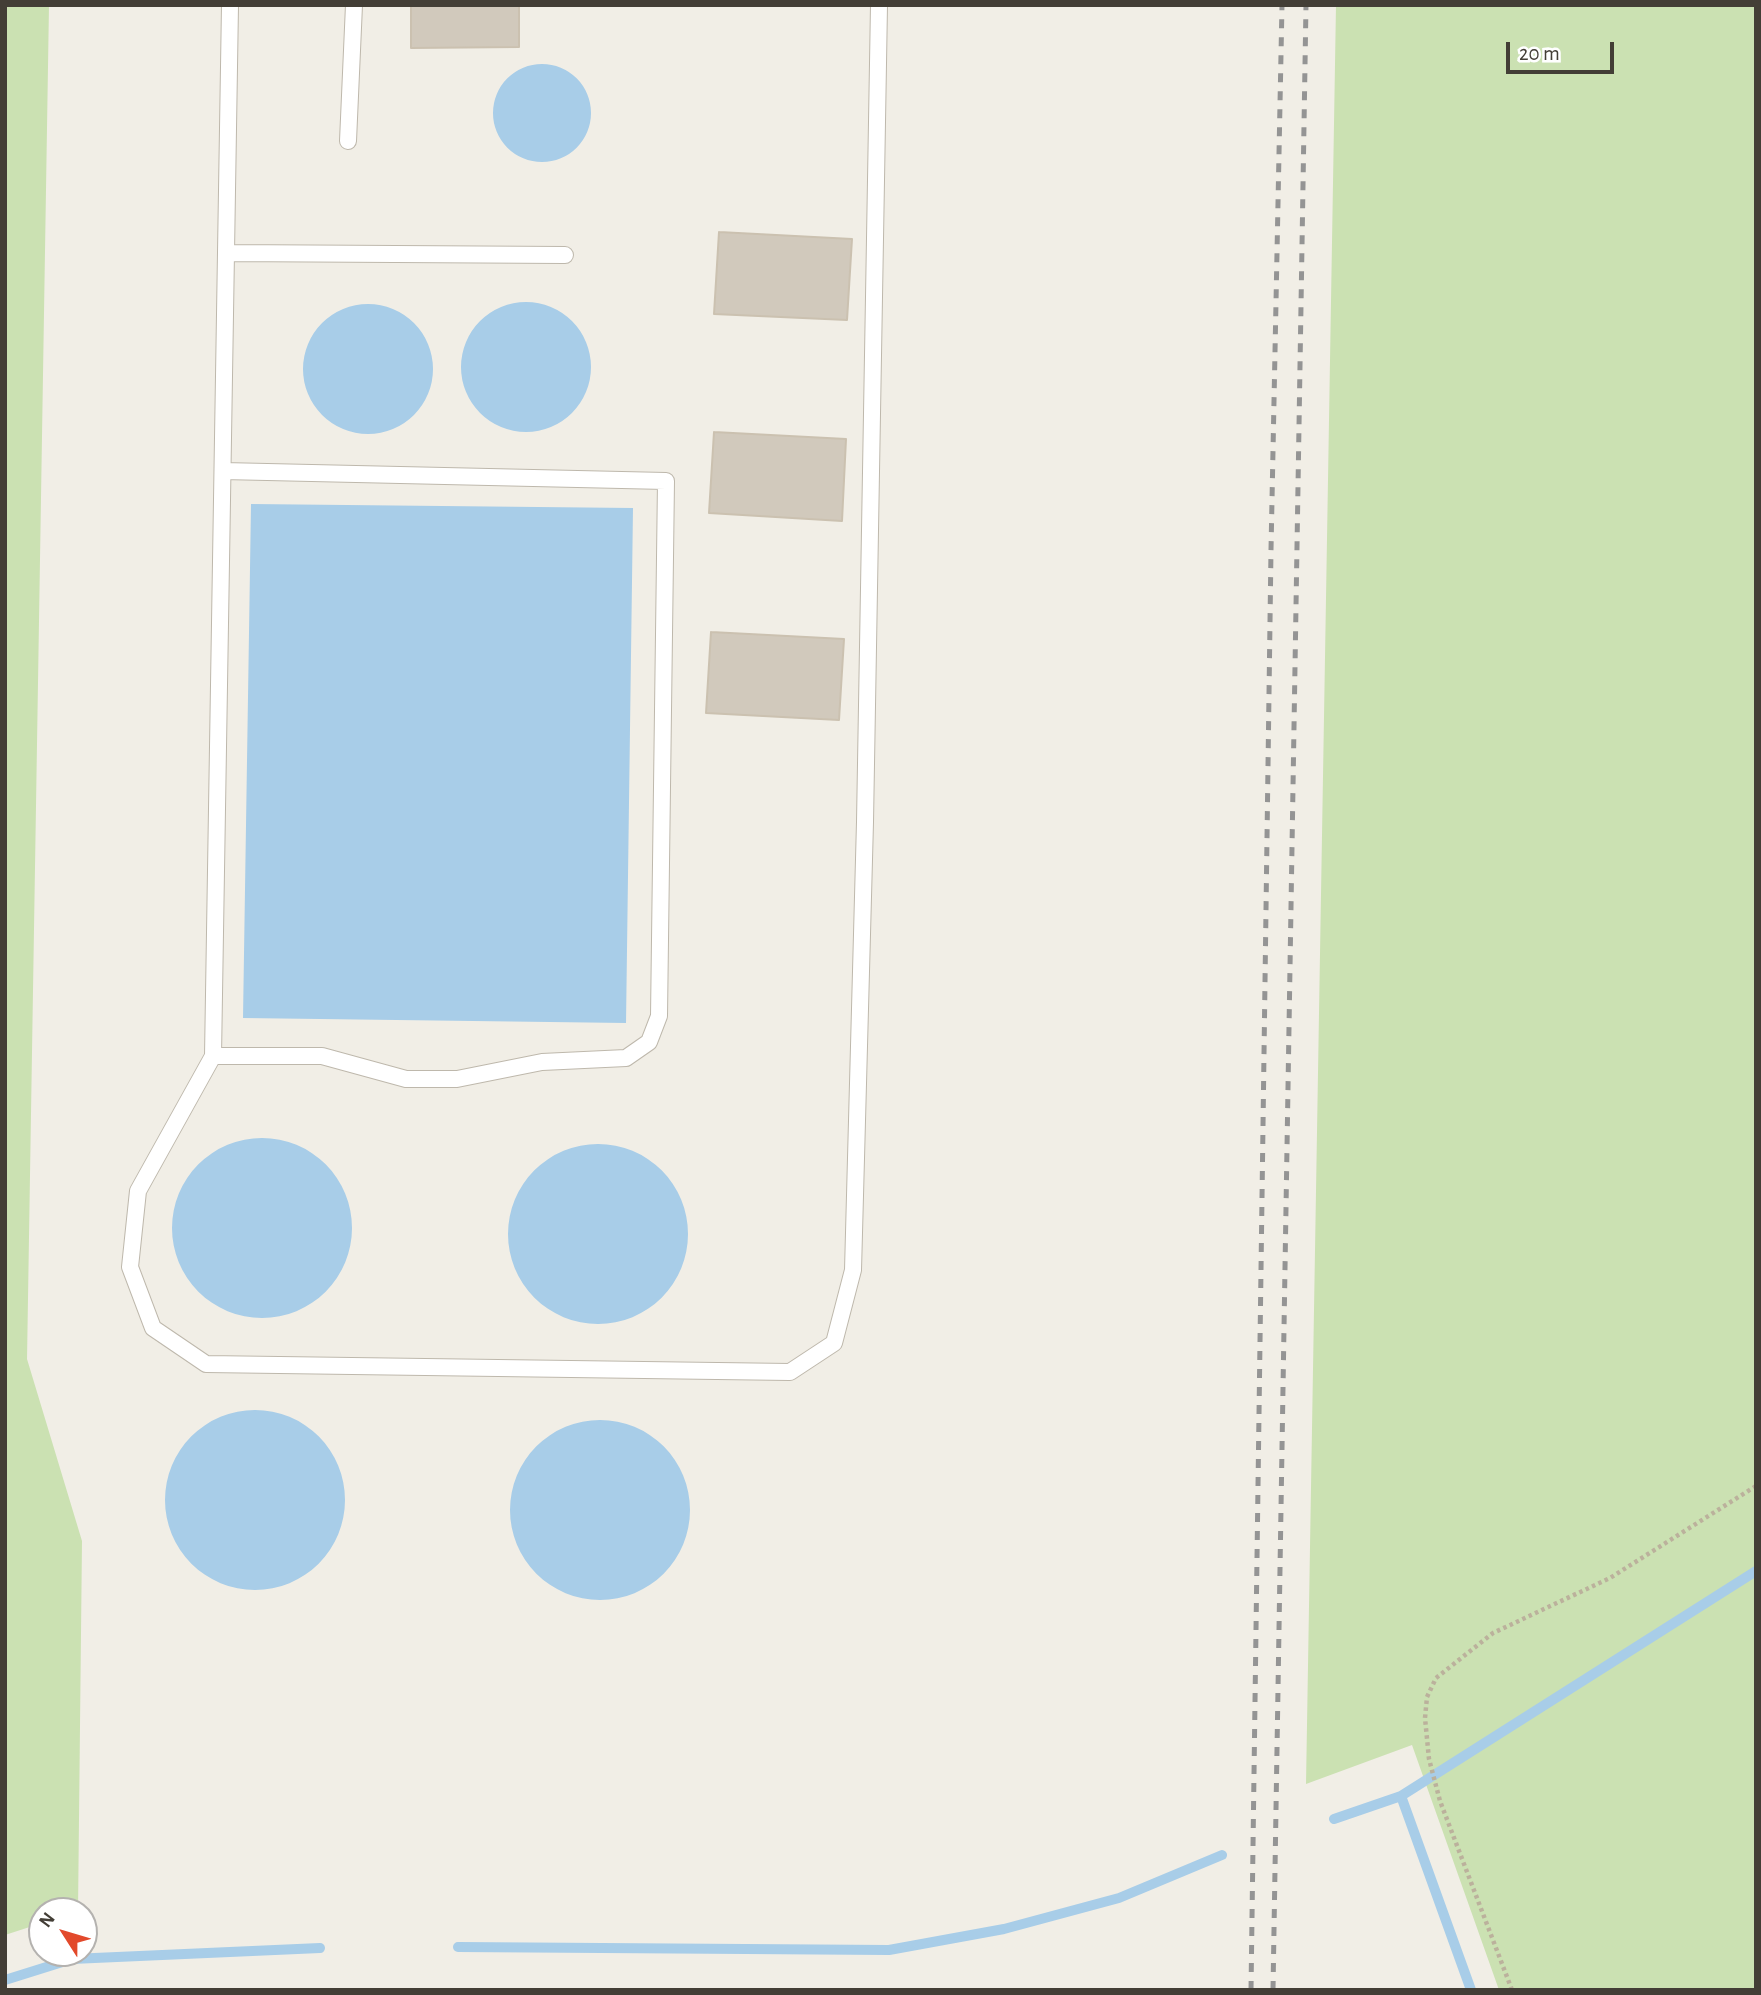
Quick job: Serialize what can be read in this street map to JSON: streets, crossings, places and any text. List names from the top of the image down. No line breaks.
{"scale_bar":"20 m","north":"top left"}
